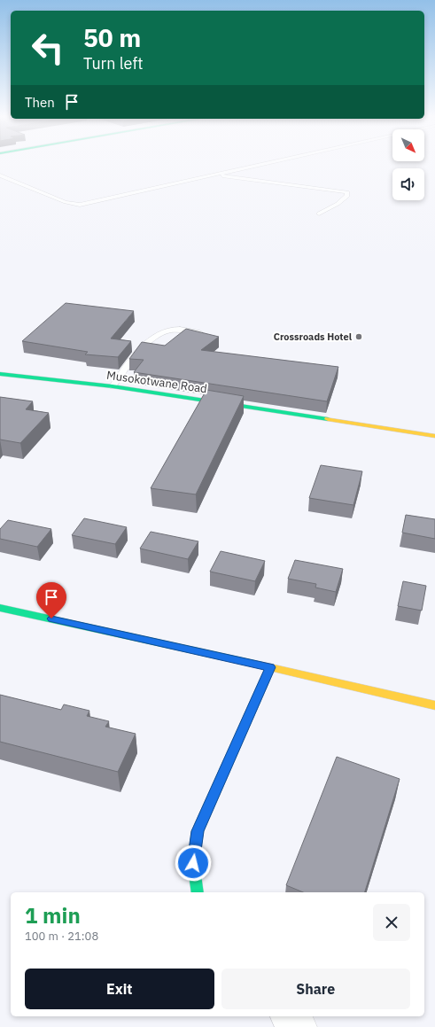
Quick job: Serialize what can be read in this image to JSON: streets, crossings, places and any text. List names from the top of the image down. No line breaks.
{"streets":{"street":["Musokotwane Road"]},"places":["Crossroads Hotel"],"north":"bottom right","page":{"turn":["50 m","Turn left"],"then":"Then","heading":["1 min","100 m · 21:08"],"buttons":["Exit","Share"]}}
